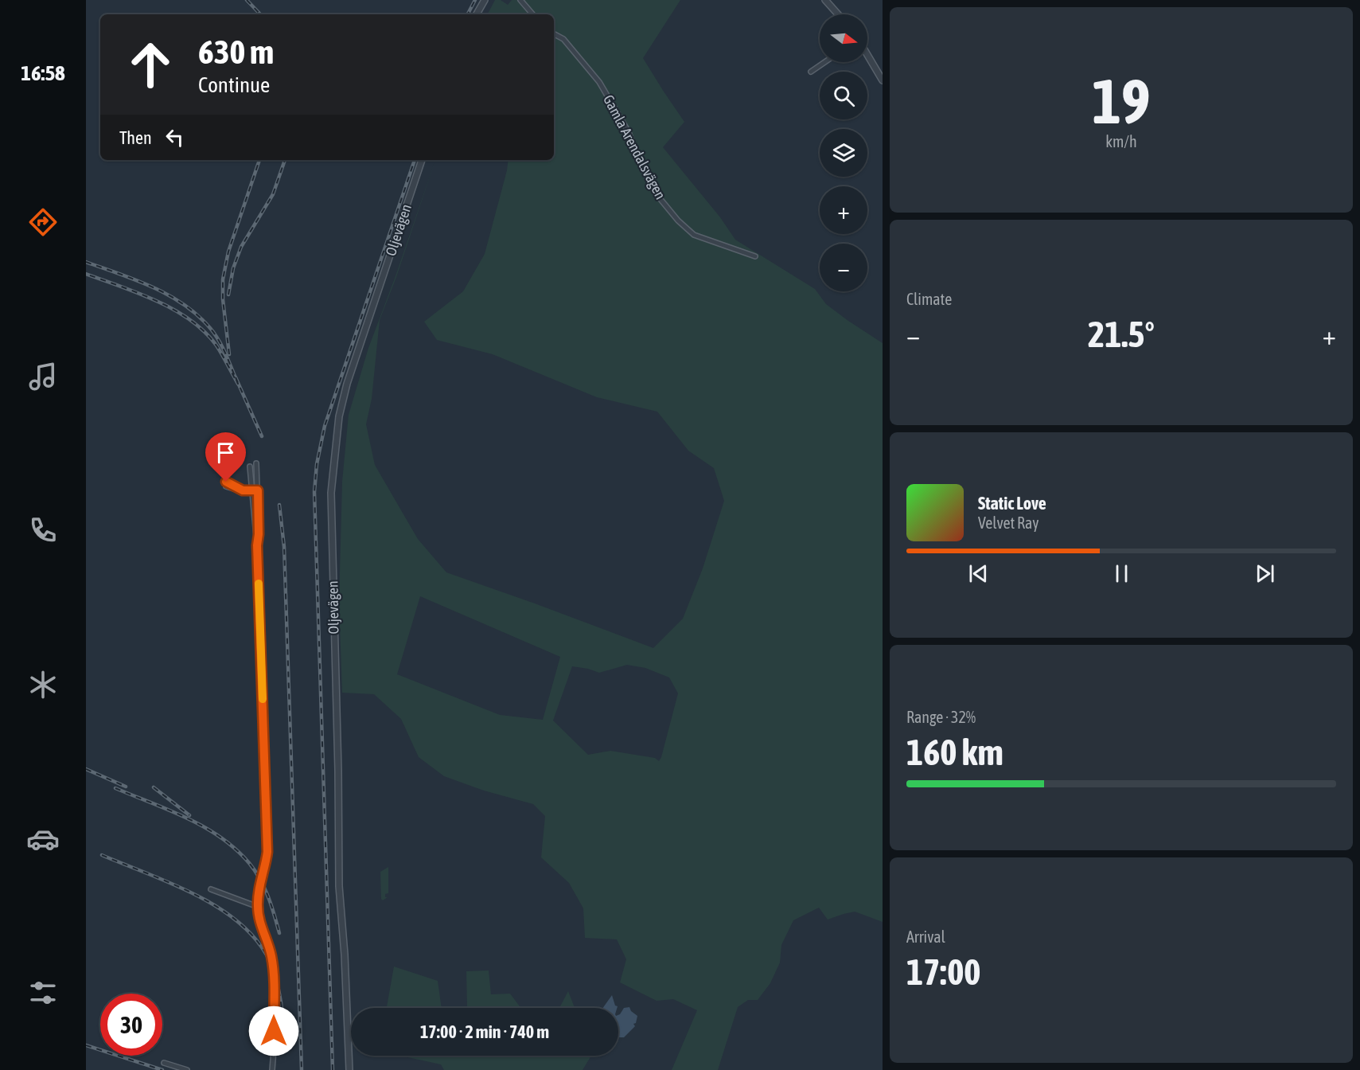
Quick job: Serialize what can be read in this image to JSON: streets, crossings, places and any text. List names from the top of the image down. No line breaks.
{"streets":{"street":["Gamla Arendalsvägen","Oljevägen"]},"north":"right","page":{"tabs":"16:58","tile":[["19","km/h"],"Climate",["Range · 32%","160 km"],["Arrival","17:00"]],"map_buttons":["+","−"],"turn":["630 m","Continue"],"then":"Then","heat":["−","21.5°","+"],"song":["Static Love","Velvet Ray"],"limit":"30","trip":"17:00 · 2 min · 740 m"}}
